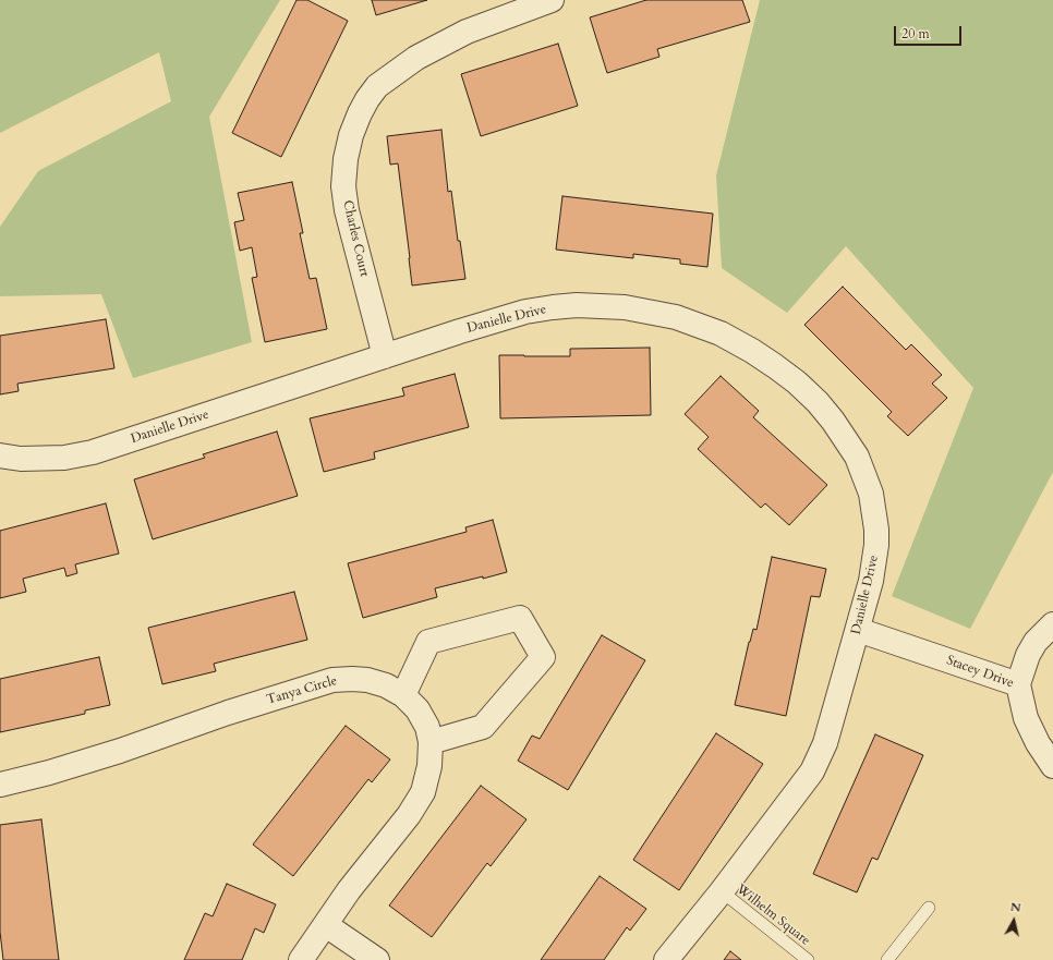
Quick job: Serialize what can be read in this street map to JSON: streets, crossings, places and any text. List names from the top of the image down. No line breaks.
{"streets":{"street":["Charles Court","Danielle Drive","Stacey Drive","Tanya Circle"],"lane":["Wilhelm Square"]},"crossings":[["Charles Court","Danielle Drive"],["Danielle Drive","Stacey Drive"],["Danielle Drive","Wilhelm Square"]],"scale_bar":"20 m","north":"top"}
